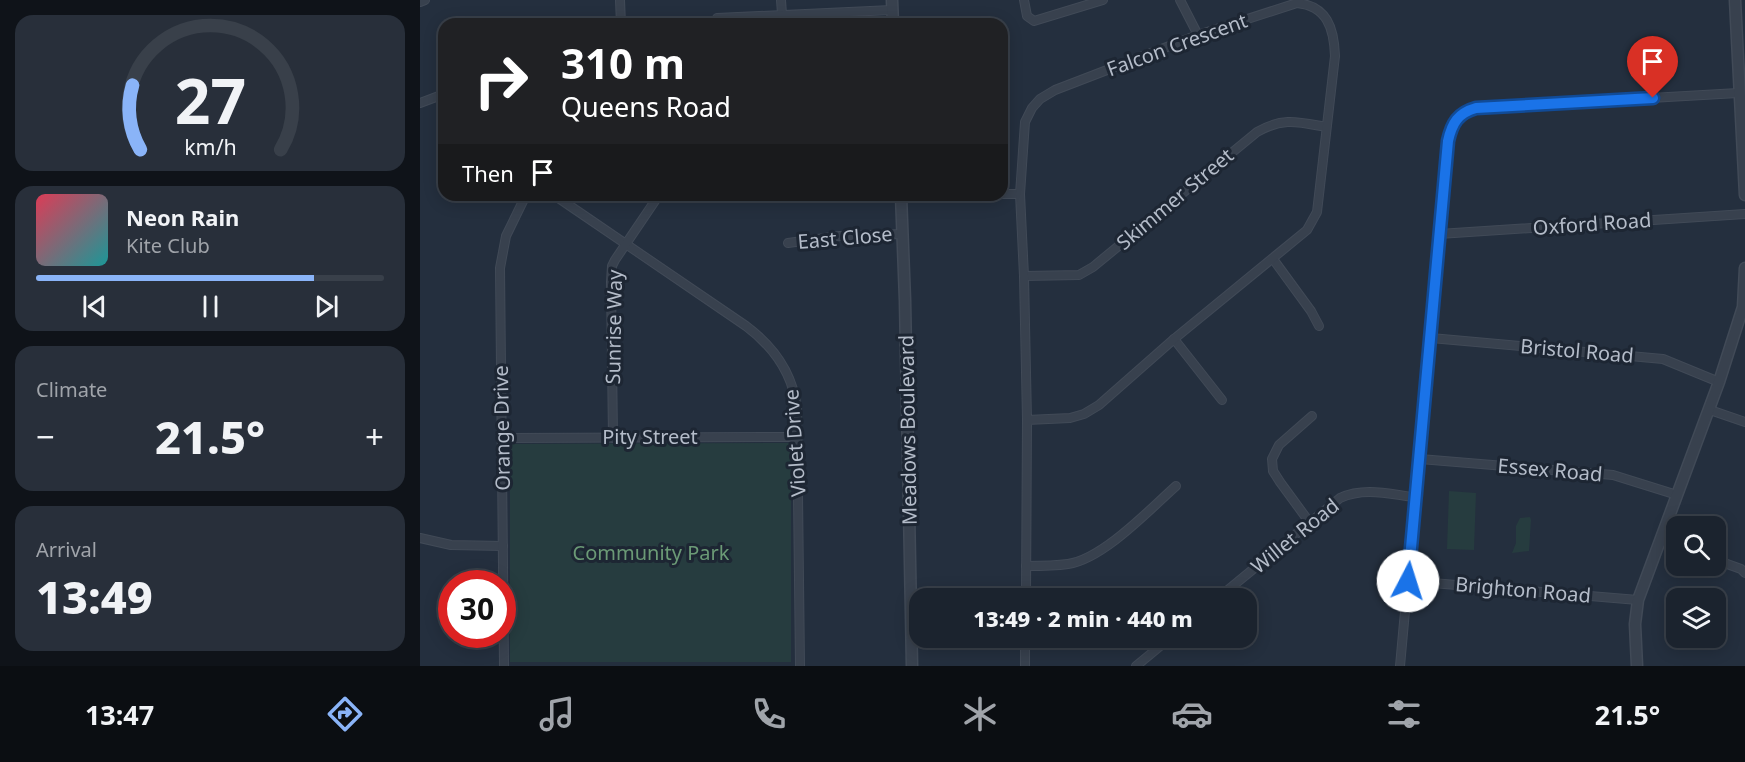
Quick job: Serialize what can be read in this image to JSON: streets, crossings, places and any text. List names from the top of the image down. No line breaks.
{"streets":{"street":["Falcon Crescent","Skimmer Street","Oxford Road","East Close","Sunrise Way","Bristol Road","Orange Drive","Meadows Boulevard","Pity Street","Violet Drive","Essex Road","Willet Road","Brighton Road"]},"crossings":[["Falcon Crescent","Skimmer Street"],["East Close","Meadows Boulevard"],["Sunrise Way","Pity Street"],["Sunrise Way","Violet Drive"],["Orange Drive","Pity Street"],["Pity Street","Violet Drive"]],"parks":["Community Park"],"page":{"turn":["310 m","Queens Road"],"then":"Then","song":["Neon Rain","Kite Club"],"tile":["Climate",["Arrival","13:49"]],"heat":["−","21.5°","+"],"limit":"30","trip":"13:49 · 2 min · 440 m","tabs":["13:47","21.5°"],"gauge":["27","km/h"]}}
